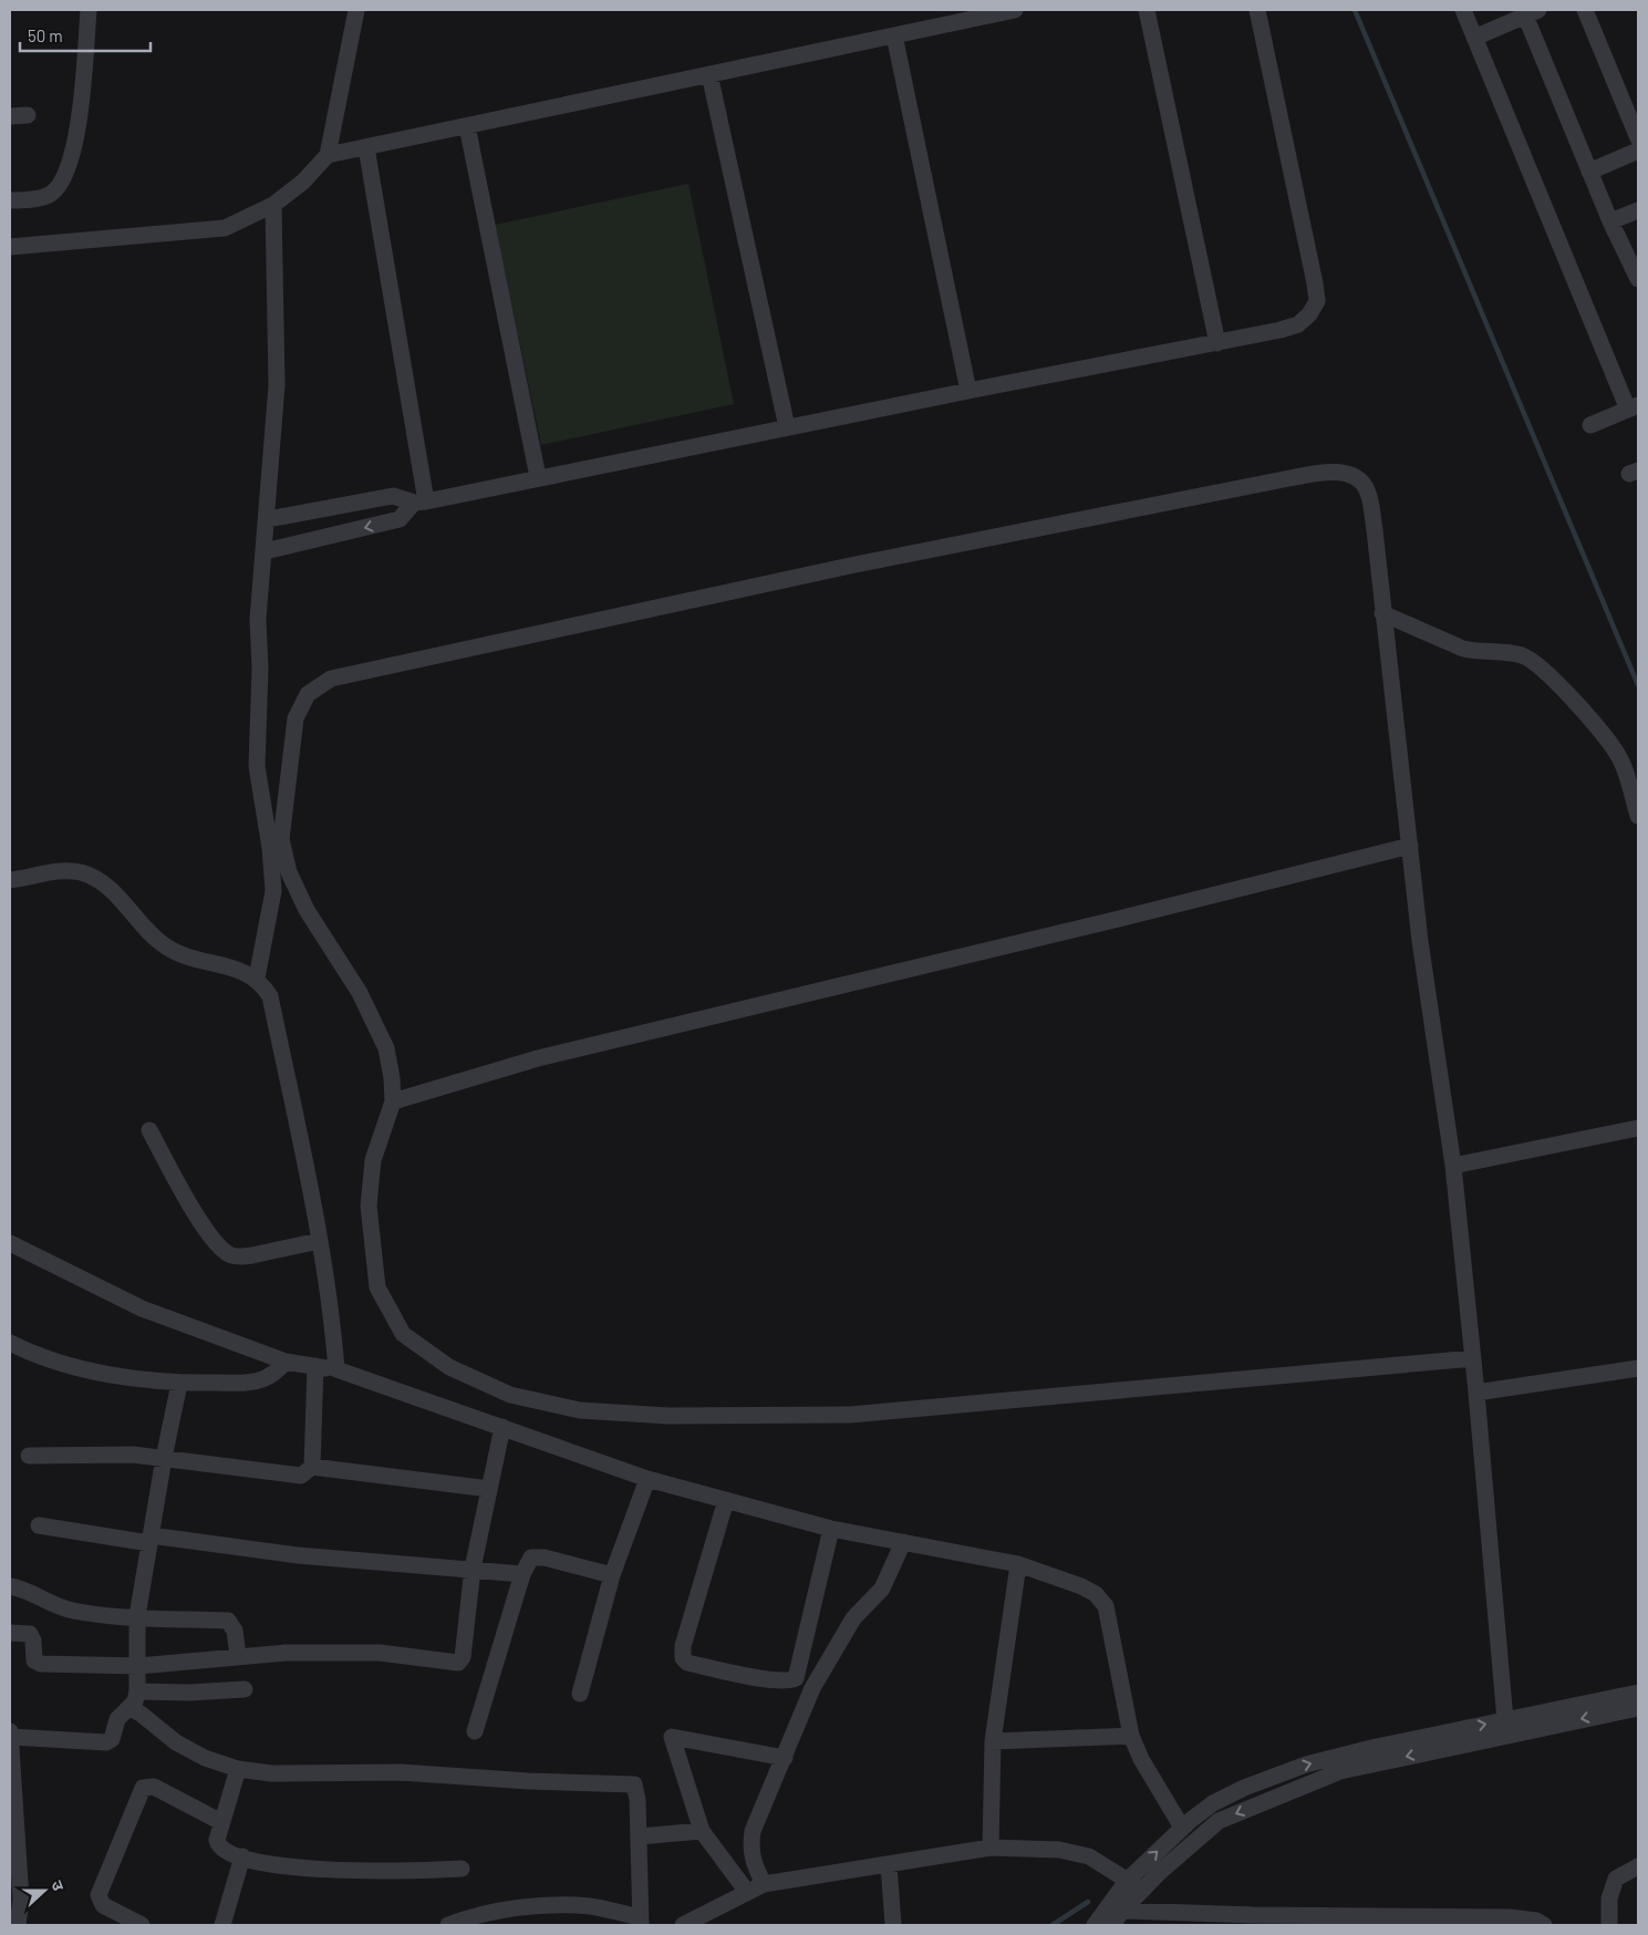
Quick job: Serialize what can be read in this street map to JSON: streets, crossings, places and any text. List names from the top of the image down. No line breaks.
{"scale_bar":"50 m","north":"right"}
